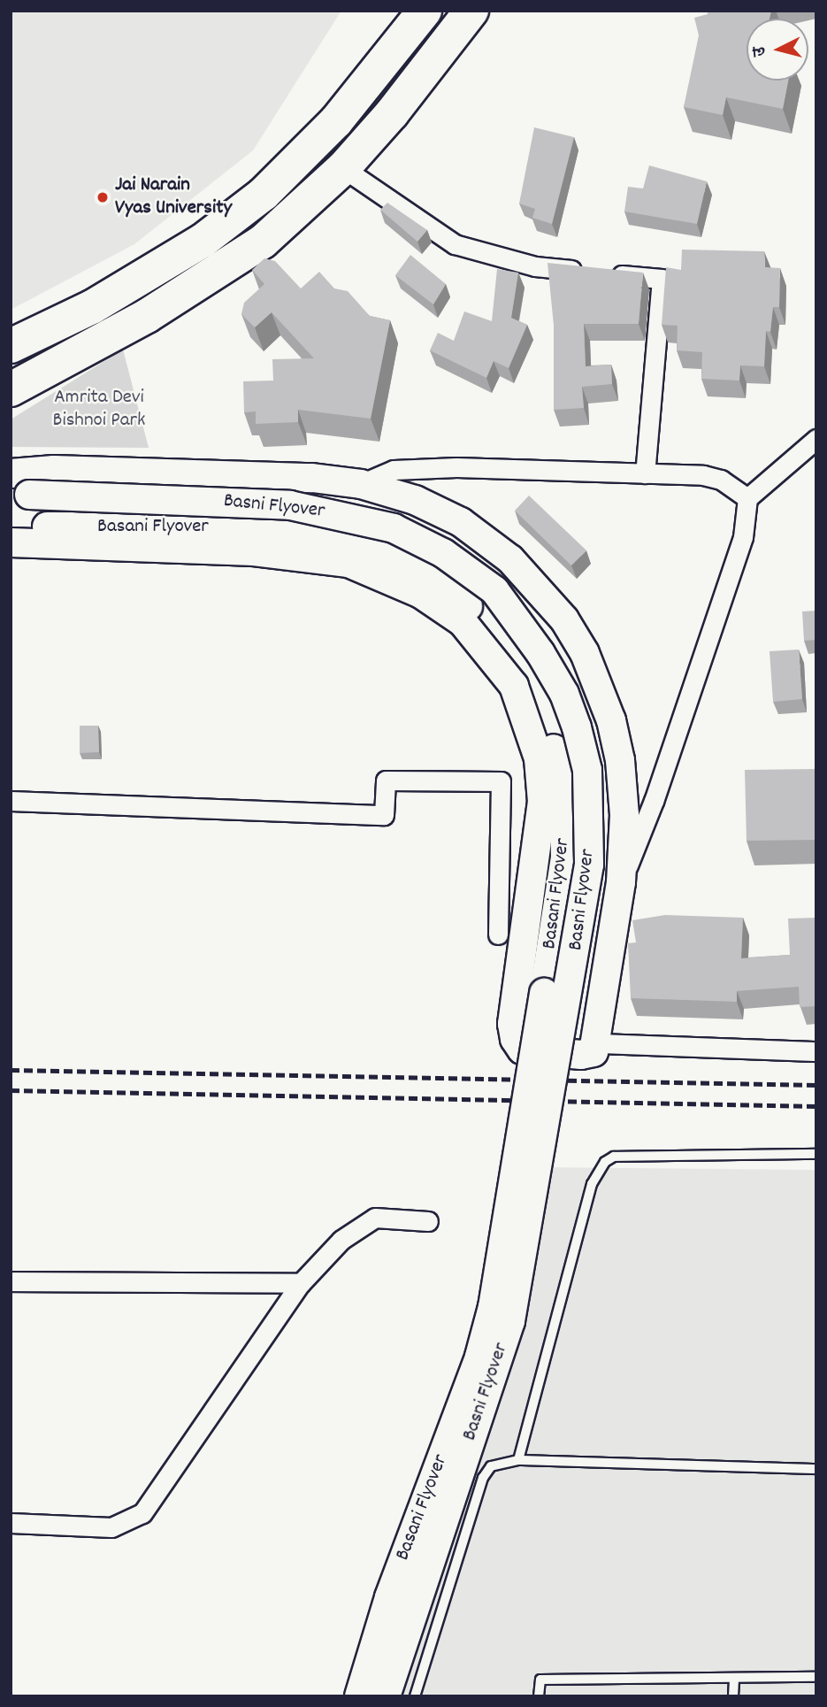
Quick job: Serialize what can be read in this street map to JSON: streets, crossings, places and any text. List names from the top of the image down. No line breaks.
{"streets":{"main road":["Basni Flyover","Basani Flyover"]},"parks":["Amrita Devi Bishnoi Park"],"places":["Jai Narain Vyas University"],"north":"left"}
